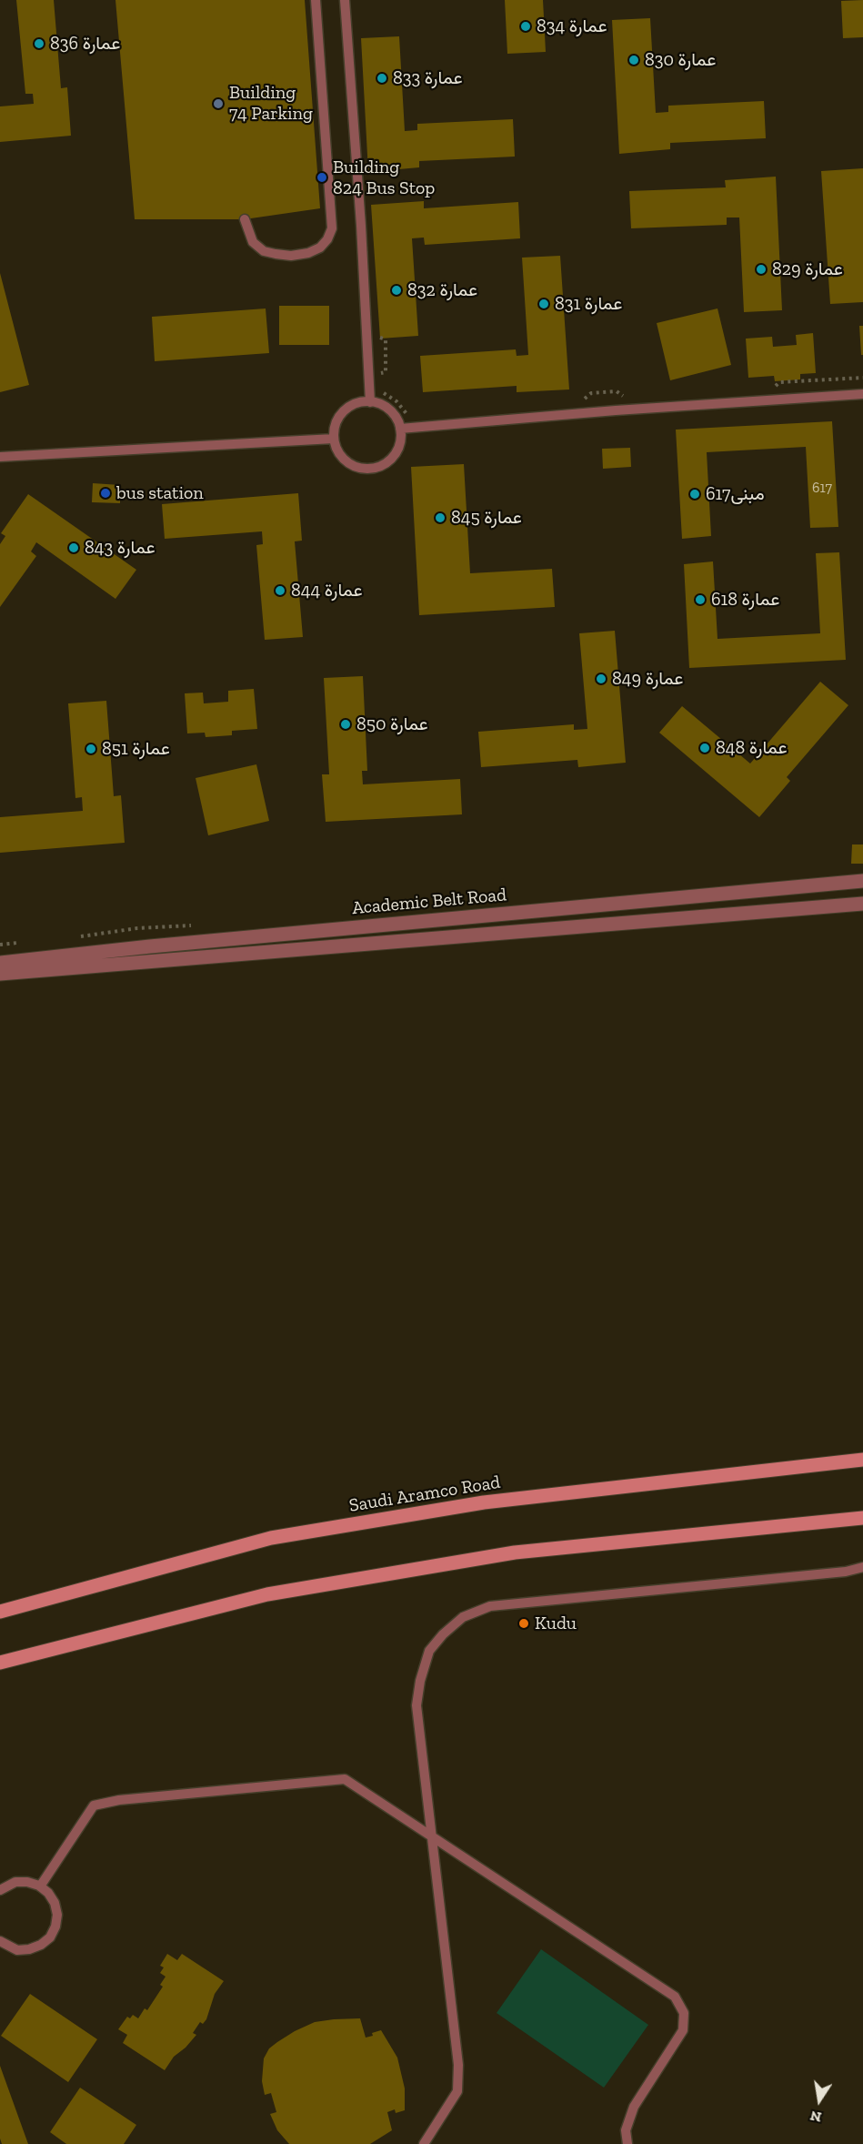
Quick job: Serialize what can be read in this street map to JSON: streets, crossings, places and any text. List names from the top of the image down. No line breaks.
{"streets":{"main road":["Saudi Aramco Road"],"street":["Academic Belt Road"]},"places":["عمارة 834","عمارة 836","عمارة 830","عمارة 833","Building 74 Parking","Building 824 Bus Stop","عمارة 829","عمارة 832","عمارة 831","bus station","مبنى617","عمارة 845","عمارة 843","عمارة 844","عمارة 618","عمارة 849","عمارة 850","عمارة 848","عمارة 851","Kudu"],"house_numbers":["617"],"north":"bottom"}
